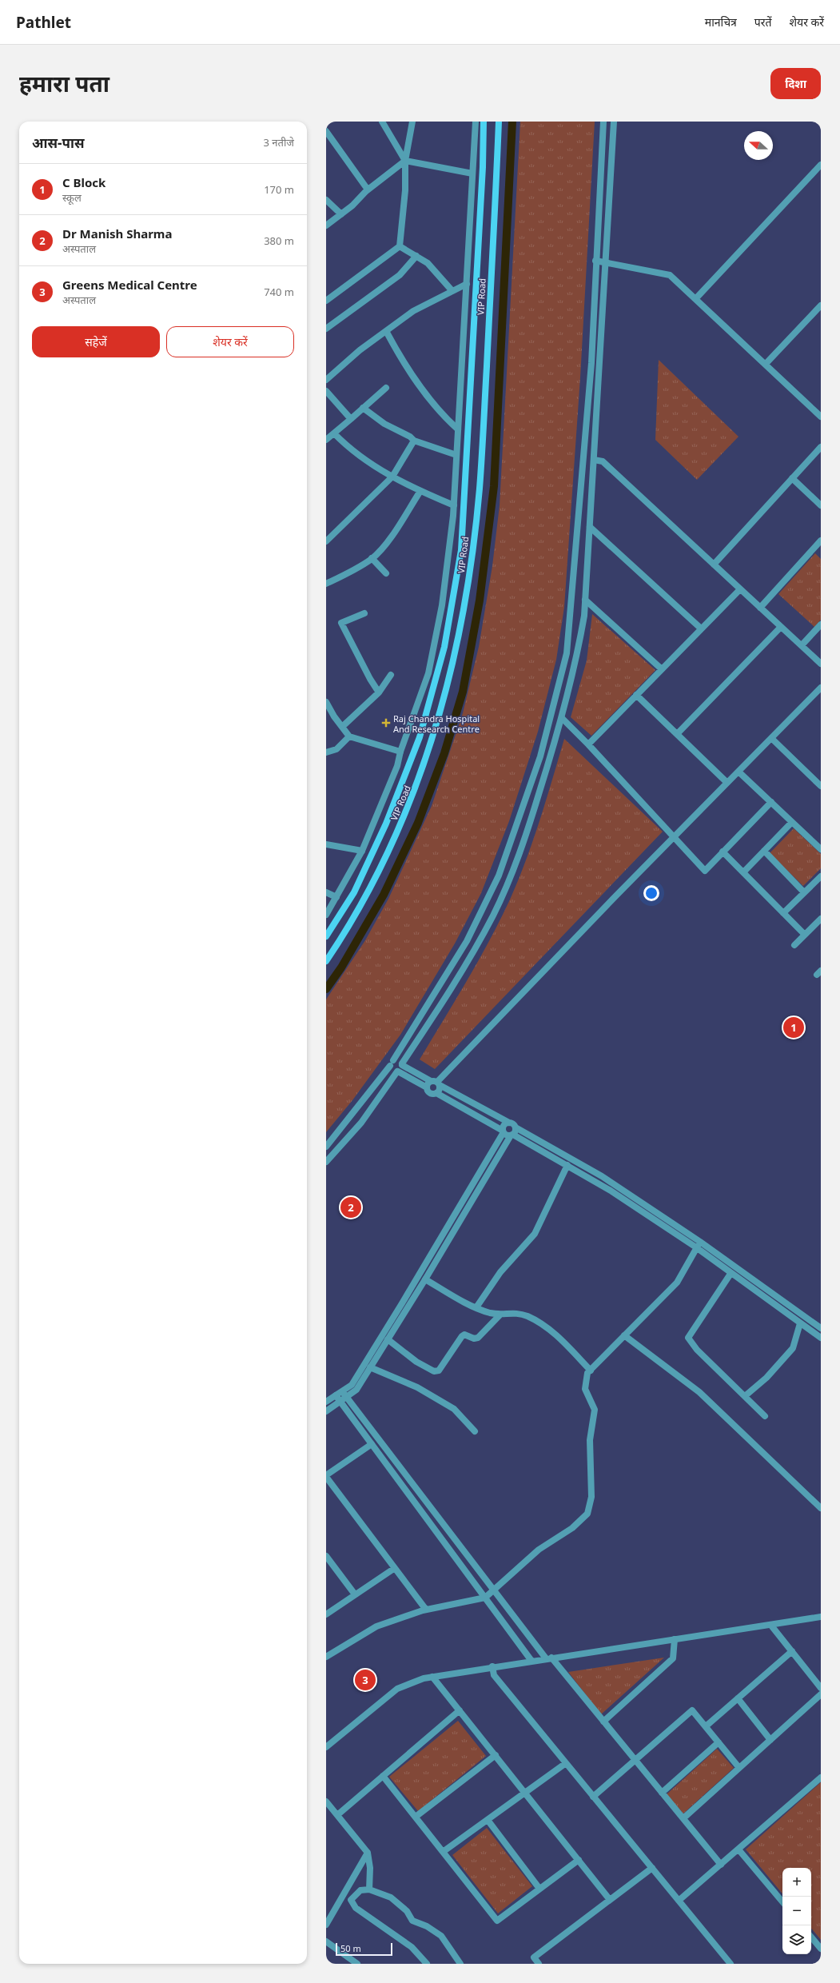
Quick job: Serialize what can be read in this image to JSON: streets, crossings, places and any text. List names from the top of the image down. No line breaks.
{"streets":{"main road":["VIP Road"]},"places":{"health":["Raj Chandra Hospital And Research Centre"]},"scale_bar":"50 m","north":"left","page":{"header":"Pathlet","nav":["मानचित्र","परतें","शेयर करें"],"title":"हमारा पता","buttons":["दिशा",["सहेजें","शेयर करें"]],"heading":["आस-पास","3 नतीजे"],"list":[{"mark":"1","name":"C Block","note":"स्कूल","value":"170 m"},{"mark":"2","name":"Dr Manish Sharma","note":"अस्पताल","value":"380 m"},{"mark":"3","name":"Greens Medical Centre","note":"अस्पताल","value":"740 m"}],"pins":["1","2","3"],"map_buttons":["+","−"],"scale":"50 m"}}
